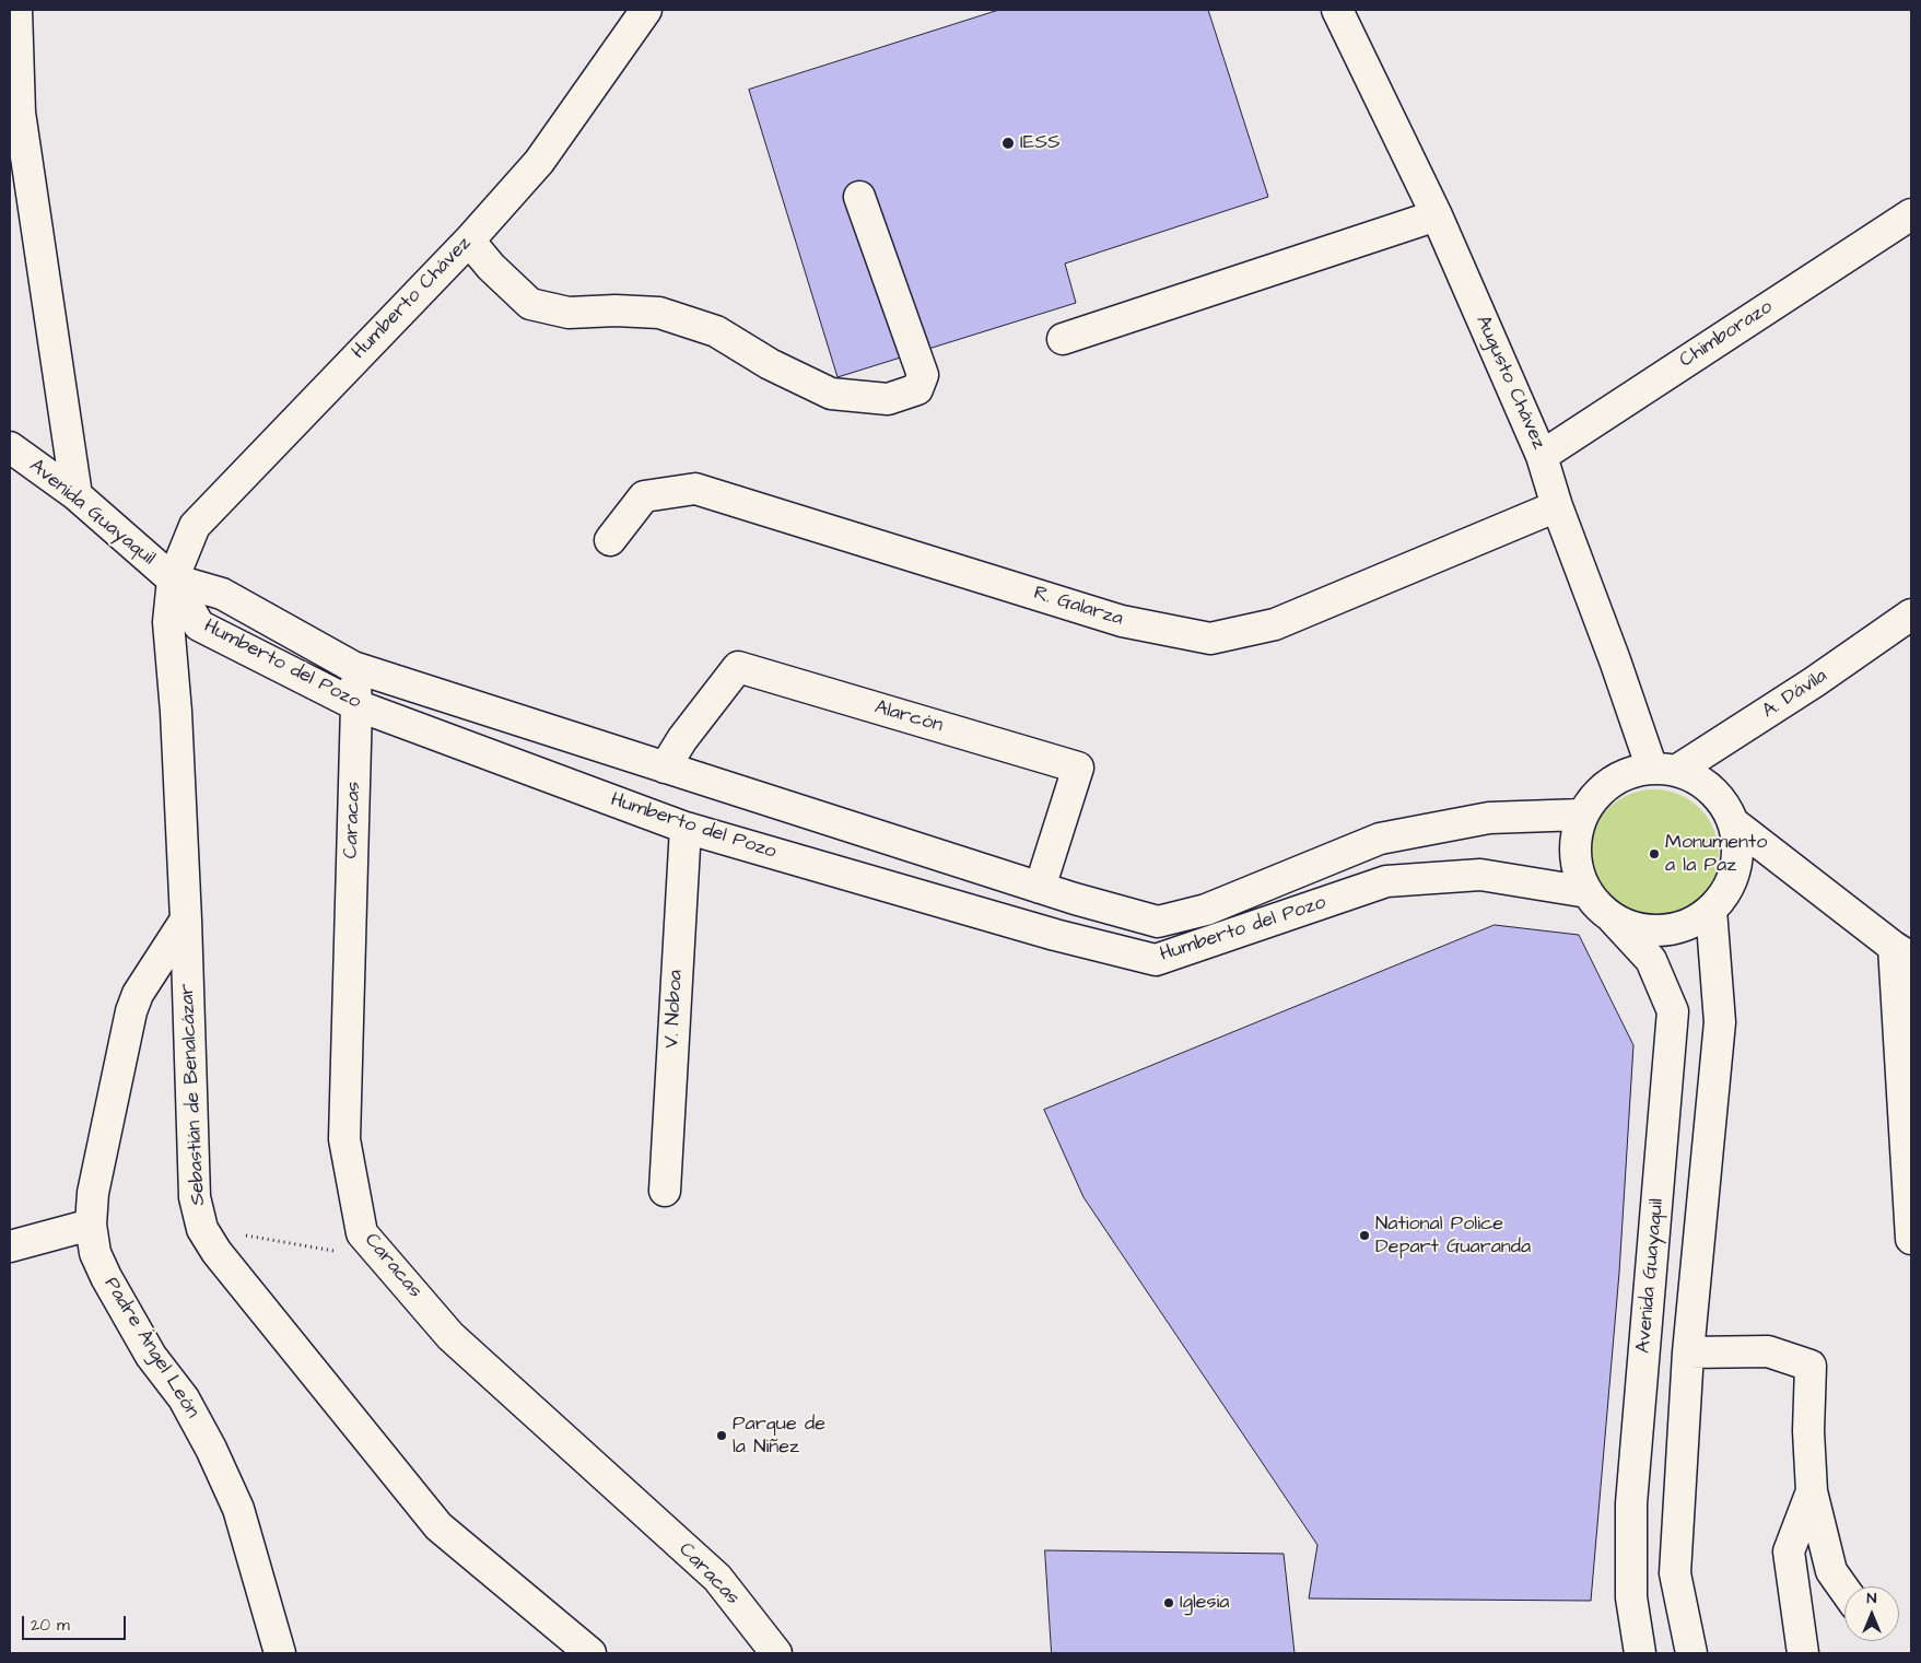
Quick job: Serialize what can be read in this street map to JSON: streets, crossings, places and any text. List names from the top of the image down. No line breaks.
{"streets":{"street":["Humberto Chávez","Chimborazo","Augusto Chávez","Avenida Guayaquil","R. Galarza","Humberto del Pozo","A. Dávila","Alarcón","Caracas","V. Noboa","Sebastián de Benalcázar","Padre Ángel León"]},"crossings":[["Humberto Chávez","Avenida Guayaquil"],["Humberto Chávez","Humberto del Pozo"],["Humberto Chávez","Sebastián de Benalcázar"],["Chimborazo","Augusto Chávez"],["Augusto Chávez","Avenida Guayaquil"],["Augusto Chávez","R. Galarza"],["Augusto Chávez","Humberto del Pozo"],["Augusto Chávez","A. Dávila"],["Avenida Guayaquil","Humberto del Pozo"],["Avenida Guayaquil","A. Dávila"],["Avenida Guayaquil","Sebastián de Benalcázar"],["Humberto del Pozo","A. Dávila"],["Humberto del Pozo","Alarcón"],["Humberto del Pozo","Caracas"],["Humberto del Pozo","V. Noboa"],["Humberto del Pozo","Sebastián de Benalcázar"],["Sebastián de Benalcázar","Padre Ángel León"]],"places":["IESS","Monumento a la Paz","National Police Depart Guaranda","Parque de la Niñez","Iglesia"],"scale_bar":"20 m","north":"top"}
